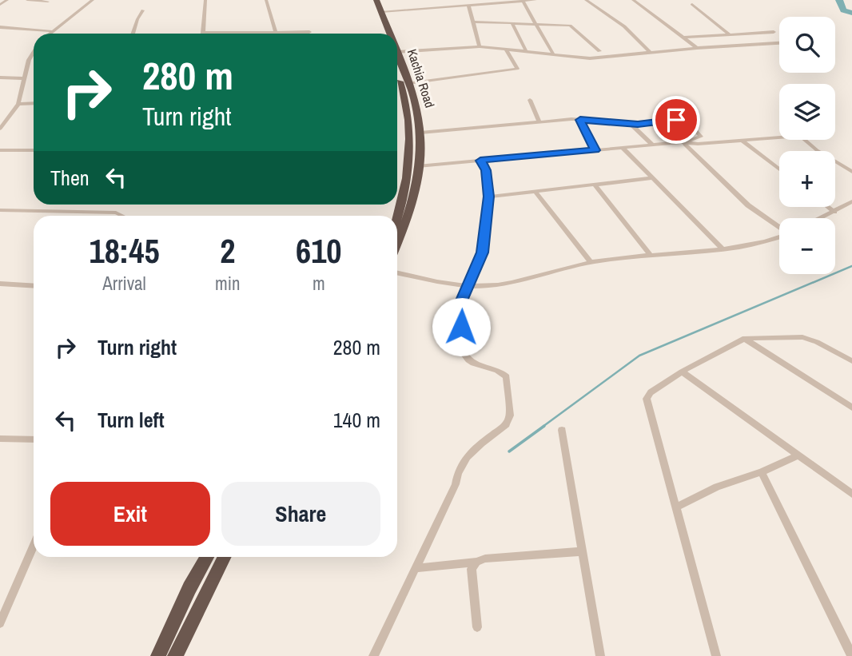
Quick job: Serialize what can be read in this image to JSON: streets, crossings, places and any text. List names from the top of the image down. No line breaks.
{"streets":{"highway":["Kachia Road"]},"page":{"map_buttons":["+","−"],"turn":["280 m","Turn right"],"then":"Then","eta":["18:45","Arrival","2","min","610","m"],"list":[{"name":"Turn right","value":"280 m"},{"name":"Turn left","value":"140 m"}],"buttons":["Exit","Share"]}}
